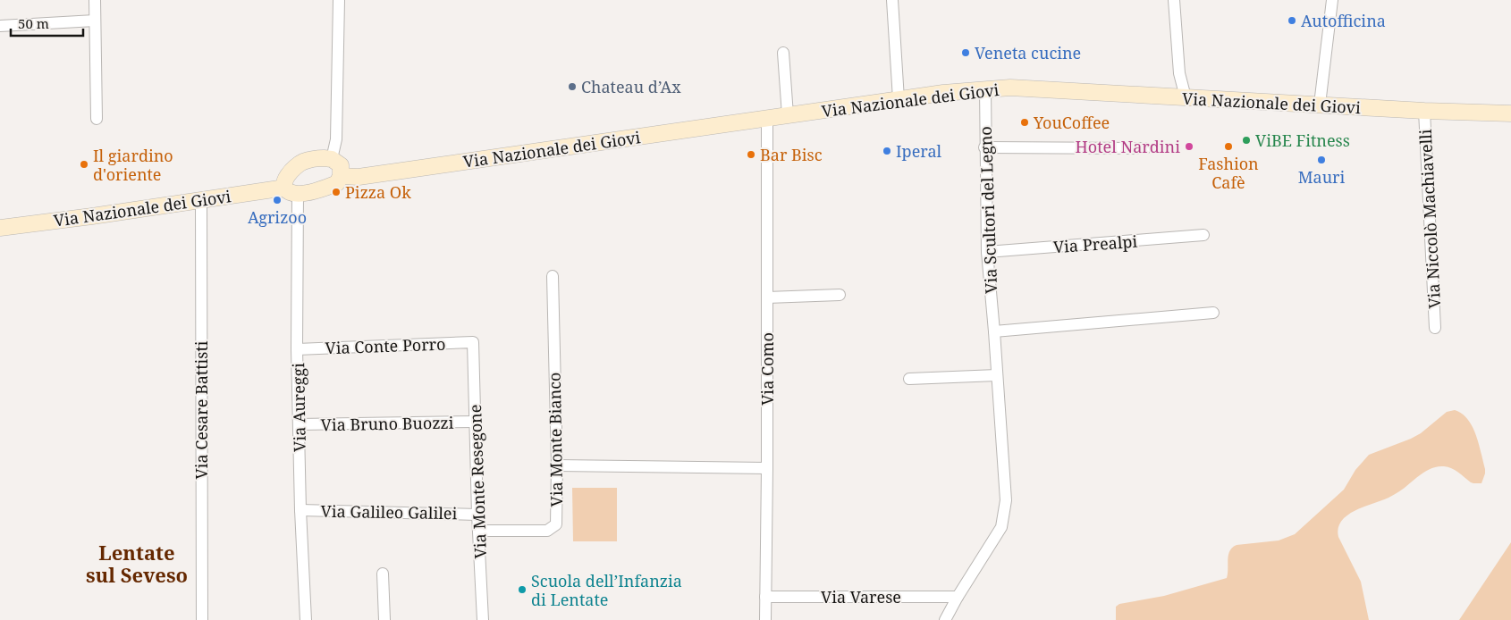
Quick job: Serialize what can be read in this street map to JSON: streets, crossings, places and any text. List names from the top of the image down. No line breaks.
{"streets":{"main road":["Via Nazionale dei Giovi"],"street":["Via Scultori del Legno","Via Niccolò Machiavelli","Via Prealpi","Via Conte Porro","Via Como","Via Aureggi","Via Cesare Battisti","Via Bruno Buozzi","Via Monte Bianco","Via Monte Resegone","Via Galileo Galilei","Via Varese"]},"crossings":[["Via Nazionale dei Giovi","Via Scultori del Legno"],["Via Nazionale dei Giovi","Via Niccolò Machiavelli"],["Via Nazionale dei Giovi","Via Como"],["Via Nazionale dei Giovi","Via Aureggi"],["Via Nazionale dei Giovi","Via Cesare Battisti"],["Via Scultori del Legno","Via Prealpi"],["Via Scultori del Legno","Via Varese"],["Via Conte Porro","Via Aureggi"],["Via Conte Porro","Via Monte Resegone"],["Via Como","Via Varese"],["Via Aureggi","Via Bruno Buozzi"],["Via Aureggi","Via Galileo Galilei"],["Via Bruno Buozzi","Via Monte Resegone"],["Via Monte Bianco","Via Monte Resegone"],["Via Monte Resegone","Via Galileo Galilei"]],"districts":["Lentate sul Seveso"],"places":["Autofficina","Veneta cucine","Chateau d’Ax","YouCoffee","ViBE Fitness","Hotel Nardini","Fashion Cafè","Iperal","Bar Bisc","Mauri","Il giardino d'oriente","Pizza Ok","Agrizoo","Scuola dell’Infanzia di Lentate"],"scale_bar":"50 m"}
